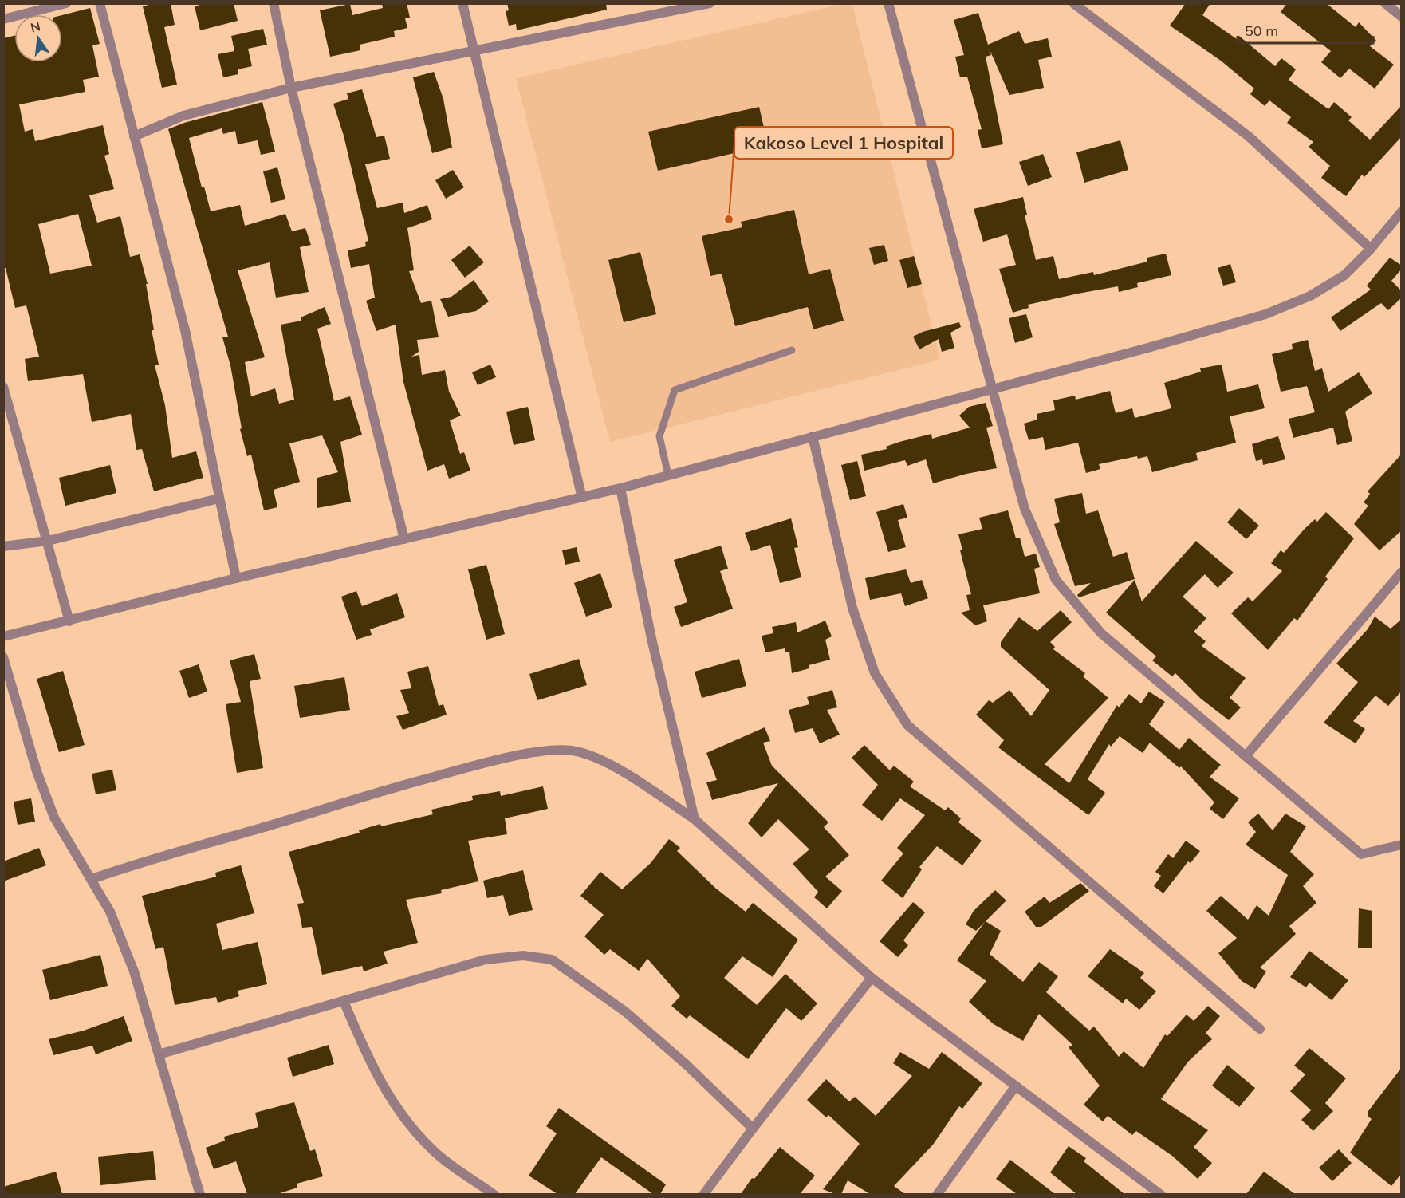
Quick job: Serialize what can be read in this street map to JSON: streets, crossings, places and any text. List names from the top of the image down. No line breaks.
{"places":["Kakoso Level 1 Hospital"],"scale_bar":"50 m","north":"top"}
